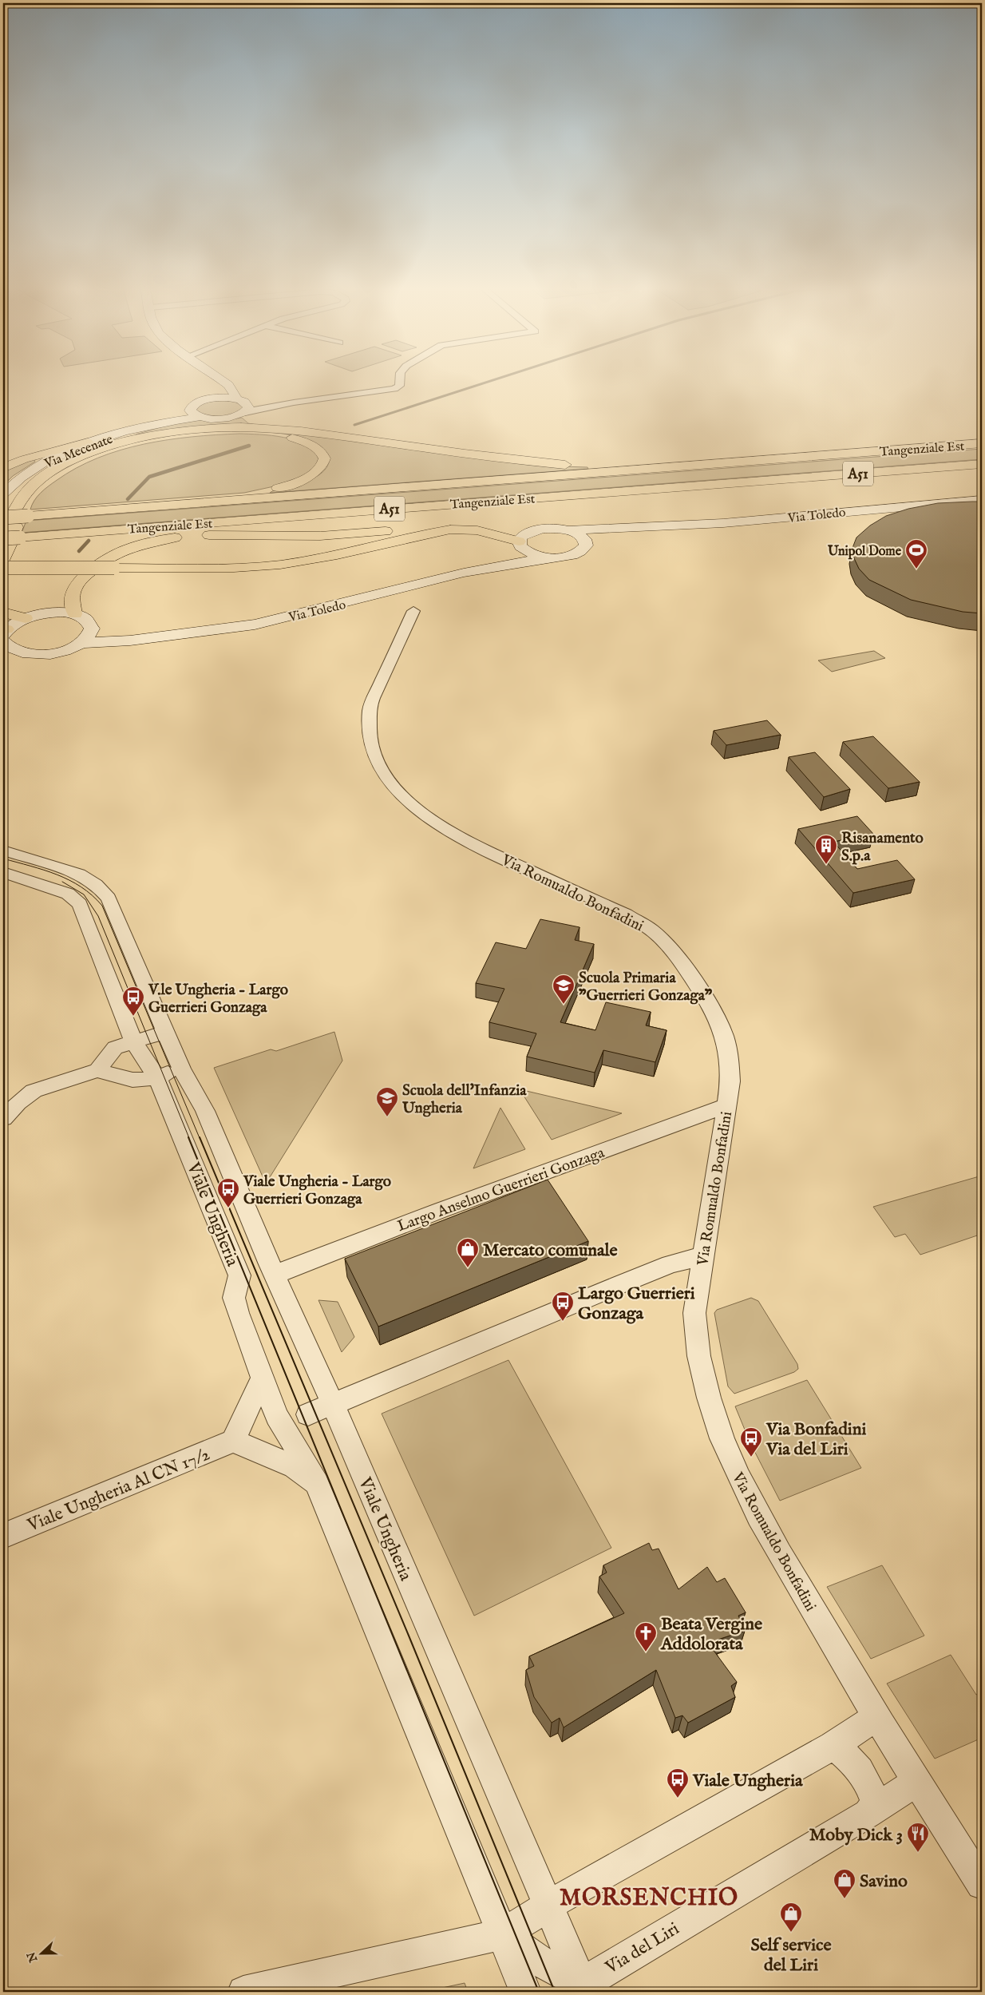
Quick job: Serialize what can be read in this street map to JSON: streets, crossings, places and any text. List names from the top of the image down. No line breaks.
{"streets":{"highway":["Tangenziale Est","A51"],"street":["Via Mecenate","Via Toledo","Via Romualdo Bonfadini","Largo Anselmo Guerrieri Gonzaga","Viale Ungheria","Viale Ungheria Al CN 17/2","Via del Liri"]},"crossings":[["Via Romualdo Bonfadini","Largo Anselmo Guerrieri Gonzaga"],["Via Romualdo Bonfadini","Via del Liri"],["Largo Anselmo Guerrieri Gonzaga","Viale Ungheria"],["Viale Ungheria","Via del Liri"]],"districts":["MORSENCHIO"],"places":{"sports":["Unipol Dome"],"building":["Risanamento S.p.a"],"school or university":["Scuola Primaria \"Guerrieri Gonzaga\"","Scuola dell'Infanzia Ungheria"],"bus stop":["V.le Ungheria - Largo Guerrieri Gonzaga","Viale Ungheria - Largo Guerrieri Gonzaga","Largo Guerrieri Gonzaga","Via Bonfadini Via del Liri","Viale Ungheria"],"shop":["Mercato comunale","Savino","Self service del Liri"],"church":["Beata Vergine Addolorata"],"restaurant":["Moby Dick 3"]},"north":"left"}
